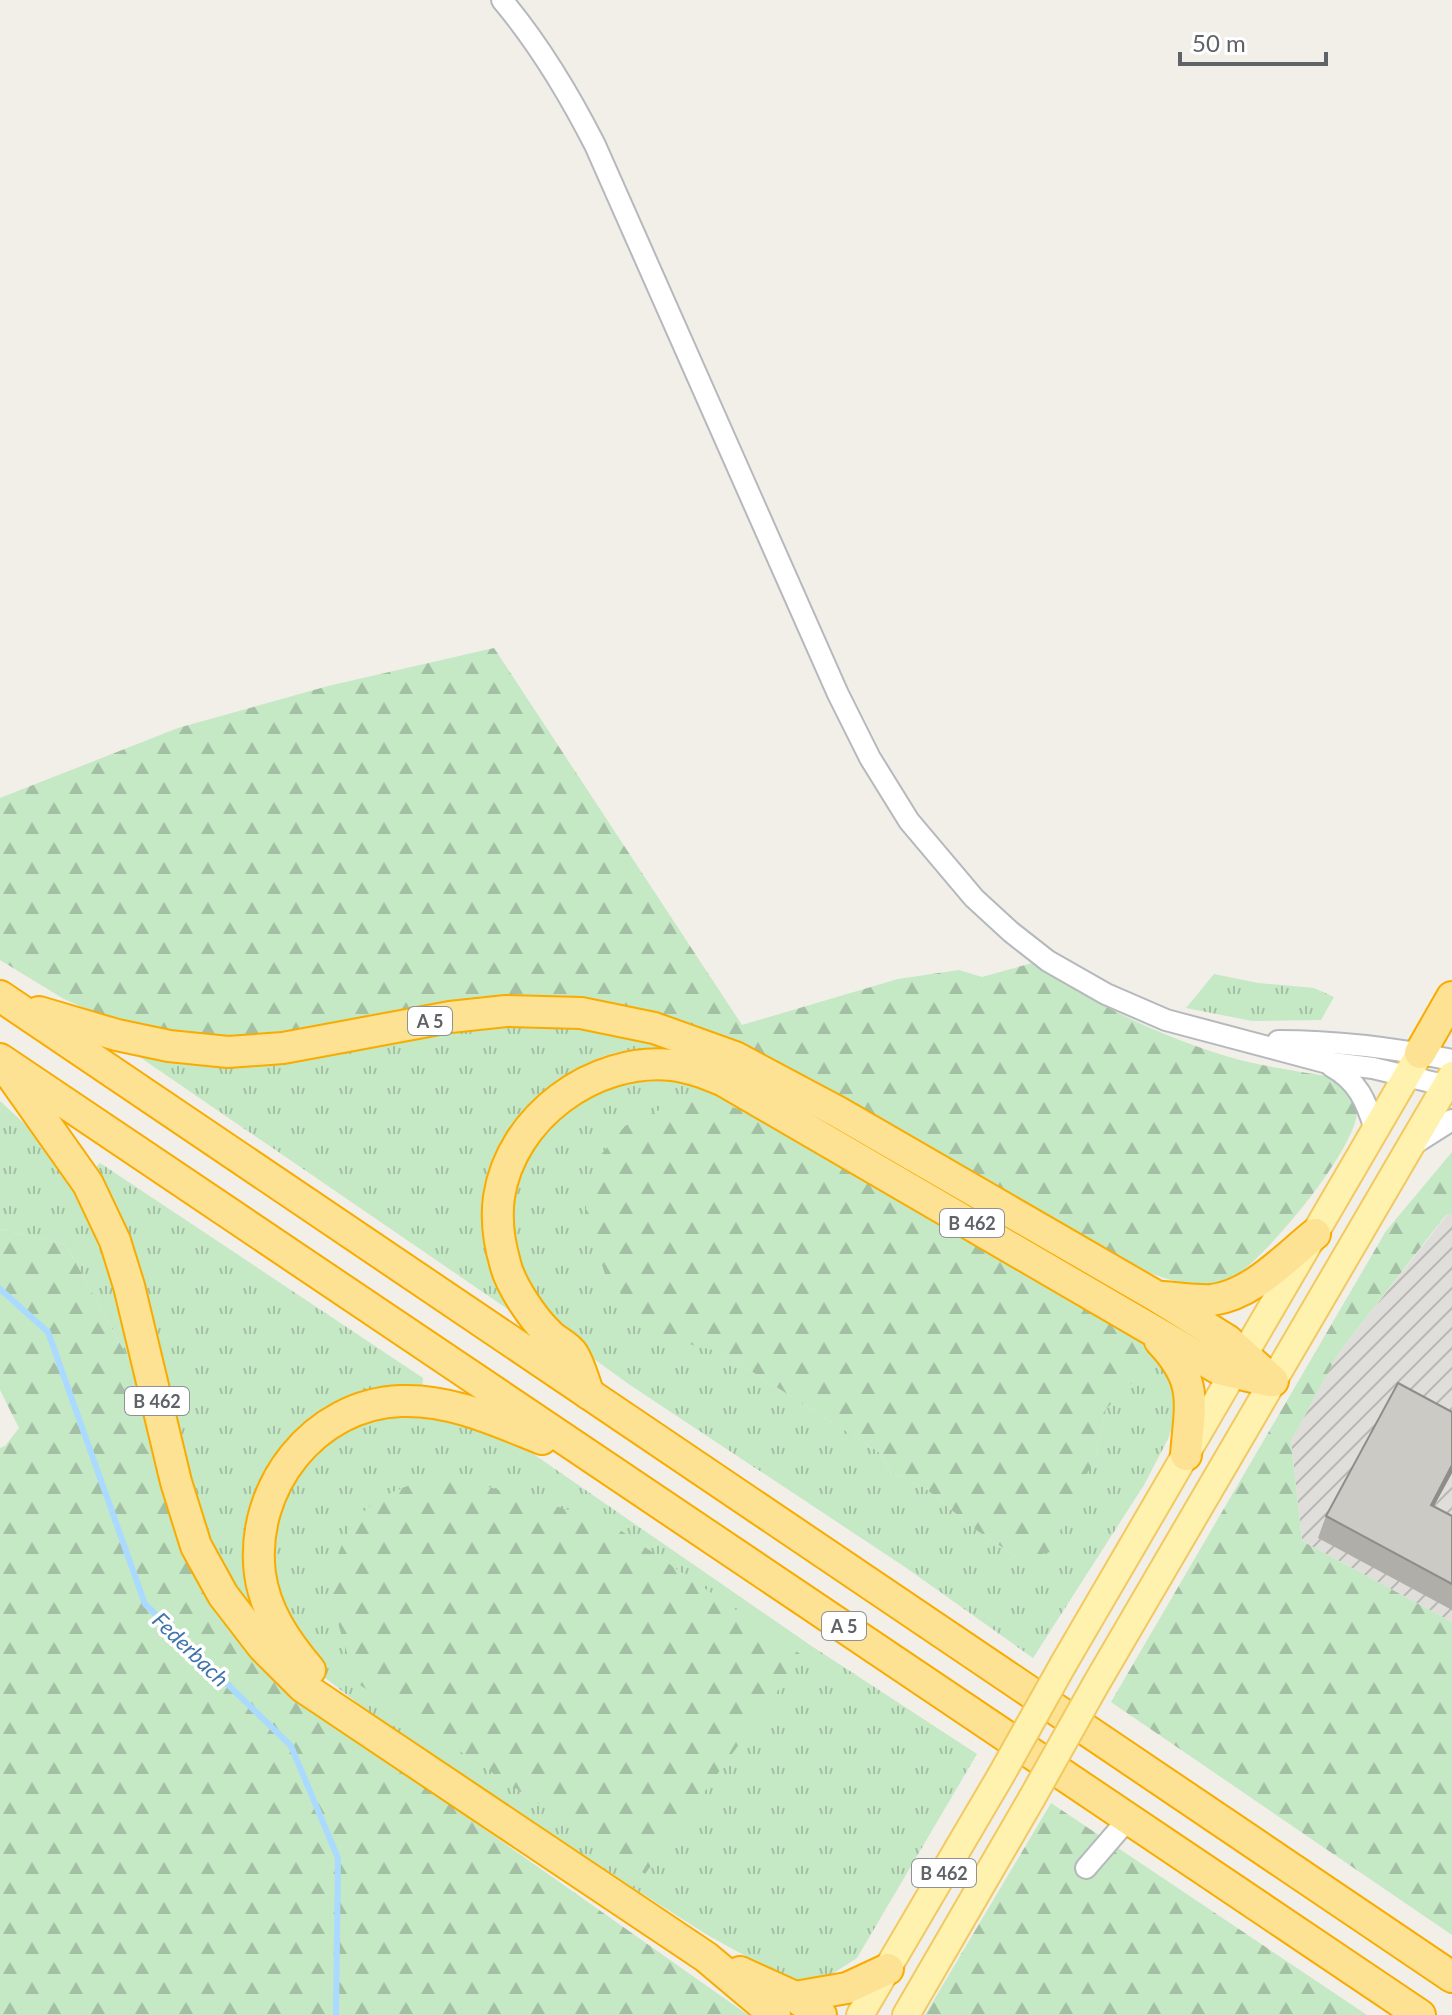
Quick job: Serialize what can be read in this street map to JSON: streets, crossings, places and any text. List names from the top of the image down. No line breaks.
{"streets":{"highway":["A 5","B 462"]},"crossings":[["A 5","B 462"]],"water":["Federbach"],"scale_bar":"50 m"}
